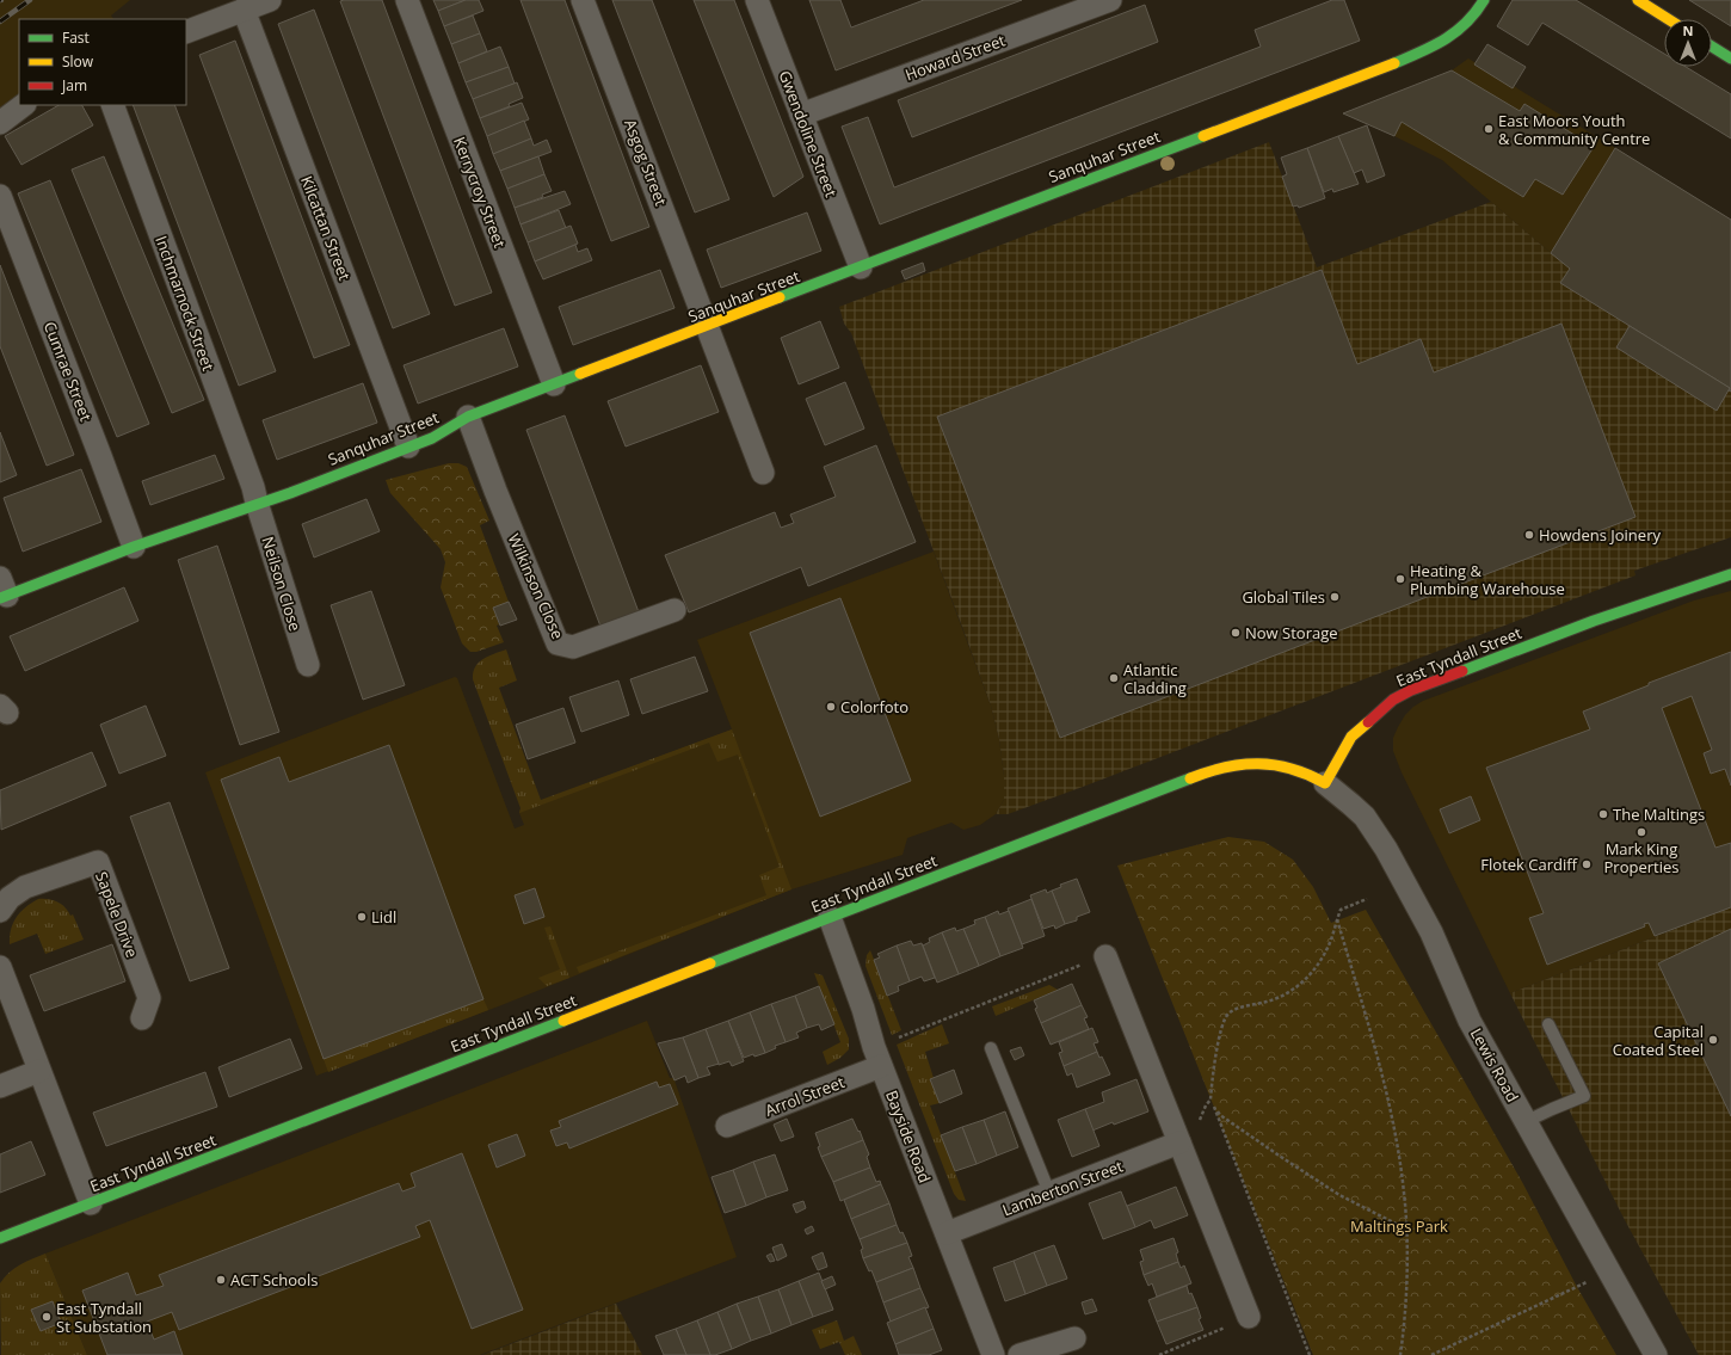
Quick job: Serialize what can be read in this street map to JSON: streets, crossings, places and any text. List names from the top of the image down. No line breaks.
{"streets":{"street":["Howard Street","Gwendoline Street","Sanquhar Street","Asgog Street","Kerrycroy Street","Kilcattan Street","Inchmarnock Street","Cumrae Street","Neilson Close","Wilkinson Close","East Tyndall Street","Sapele Drive","Lewis Road","Arrol Street","Bayside Road","Lamberton Street"]},"crossings":[["Howard Street","Gwendoline Street"],["Gwendoline Street","Sanquhar Street"],["Sanquhar Street","Asgog Street"],["Sanquhar Street","Kerrycroy Street"],["Sanquhar Street","Kilcattan Street"],["Sanquhar Street","Inchmarnock Street"],["Sanquhar Street","Cumrae Street"],["Sanquhar Street","Neilson Close"],["Sanquhar Street","Wilkinson Close"],["Inchmarnock Street","Neilson Close"],["East Tyndall Street","Lewis Road"],["East Tyndall Street","Bayside Road"],["Arrol Street","Bayside Road"],["Bayside Road","Lamberton Street"]],"parks":["Maltings Park"],"places":["East Moors Youth & Community Centre","Howdens Joinery","Heating & Plumbing Warehouse","Global Tiles","Now Storage","Atlantic Cladding","Colorfoto","The Maltings","Mark King Properties","Flotek Cardiff","Lidl","Capital Coated Steel","ACT Schools","East Tyndall St Substation"],"legend":["Fast","Slow","Jam"],"north":"top"}
